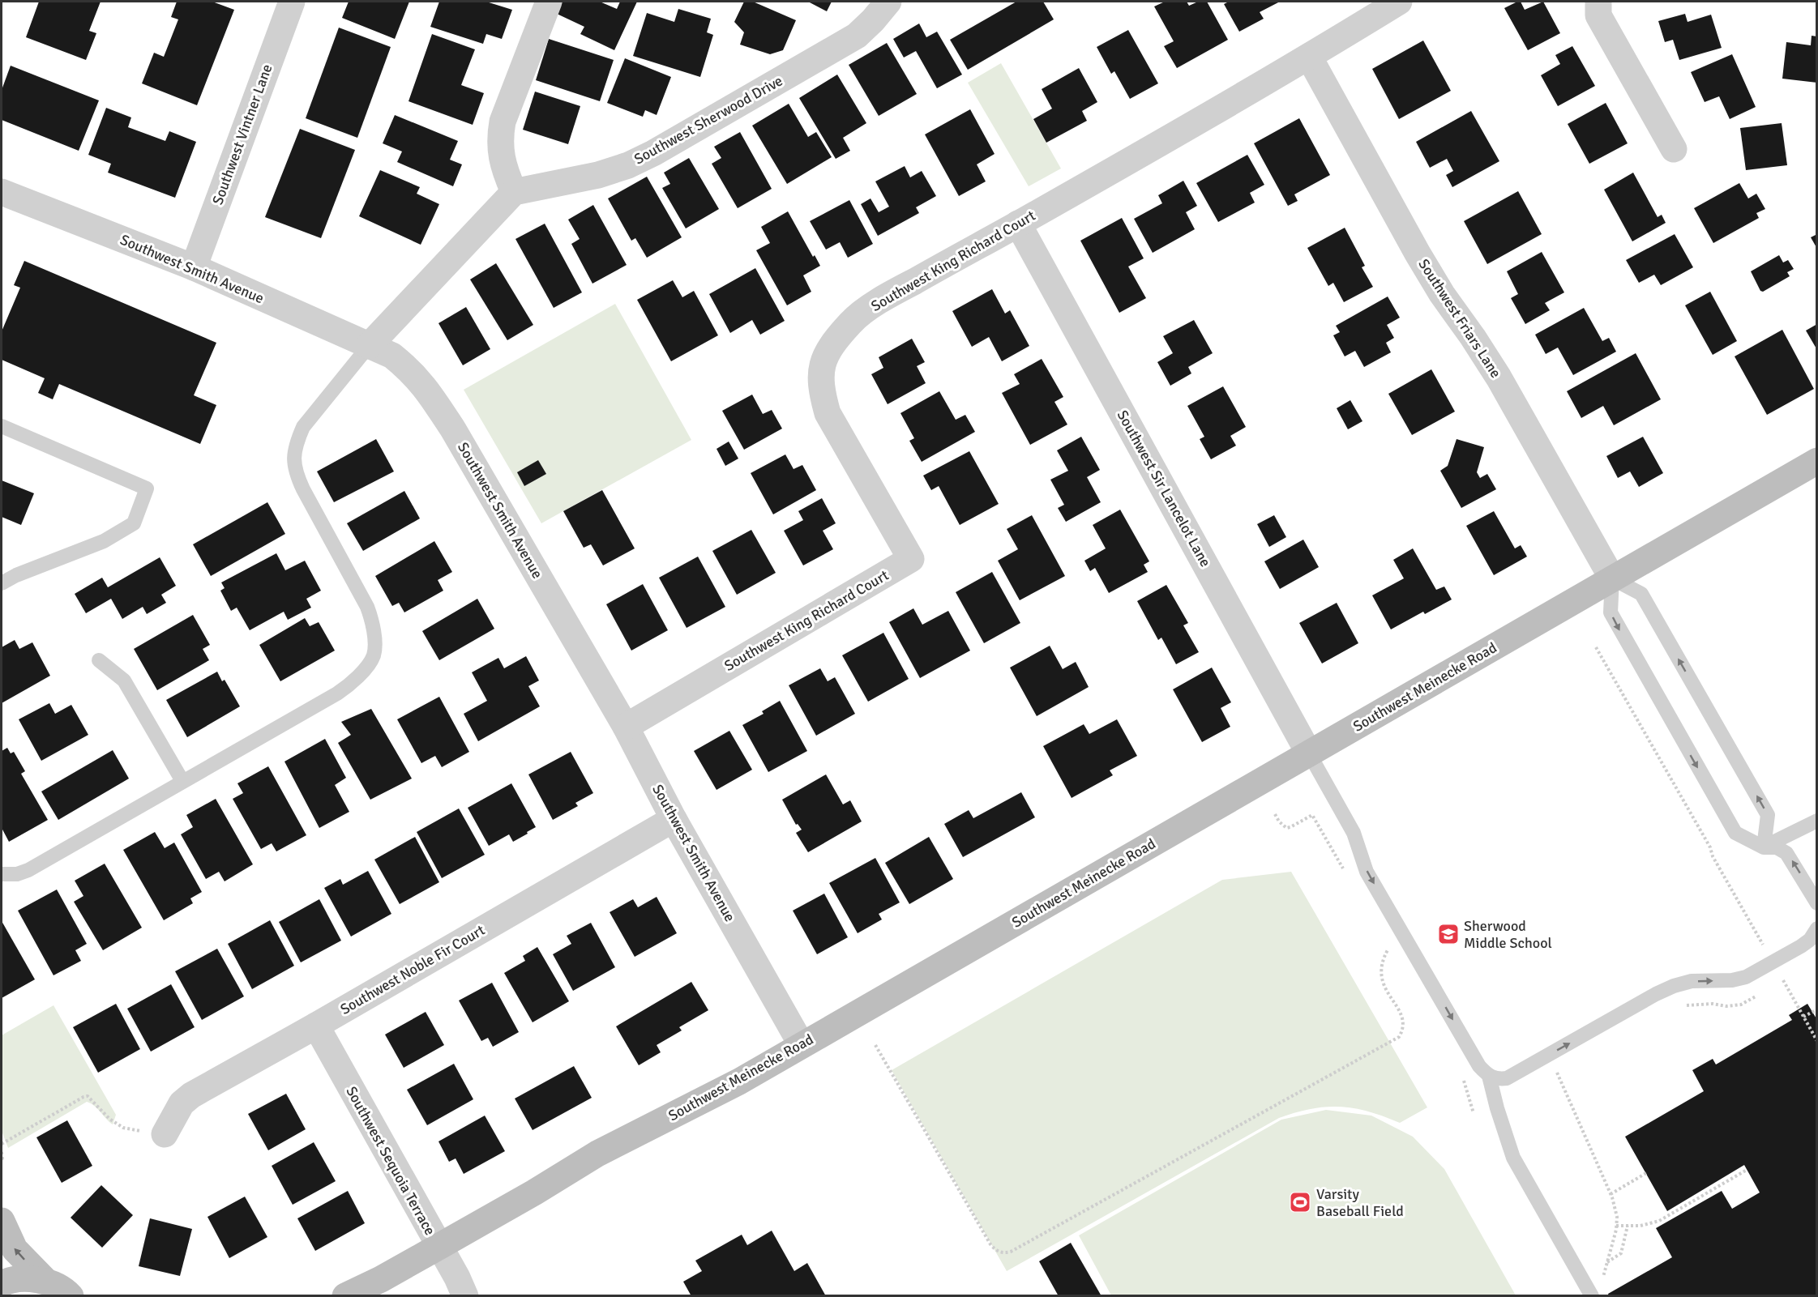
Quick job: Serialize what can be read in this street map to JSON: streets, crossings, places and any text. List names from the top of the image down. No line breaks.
{"streets":{"main road":["Southwest Meinecke Road"],"street":["Southwest Sherwood Drive","Southwest Vintner Lane","Southwest King Richard Court","Southwest Smith Avenue","Southwest Friars Lane","Southwest Sir Lancelot Lane","Southwest Noble Fir Court","Southwest Sequoia Terrace"]},"crossings":[["Southwest Vintner Lane","Southwest Smith Avenue"],["Southwest King Richard Court","Southwest Smith Avenue"],["Southwest King Richard Court","Southwest Friars Lane"],["Southwest King Richard Court","Southwest Sir Lancelot Lane"],["Southwest Smith Avenue","Southwest Meinecke Road"],["Southwest Smith Avenue","Southwest Noble Fir Court"],["Southwest Friars Lane","Southwest Meinecke Road"],["Southwest Sir Lancelot Lane","Southwest Meinecke Road"],["Southwest Meinecke Road","Southwest Sequoia Terrace"],["Southwest Noble Fir Court","Southwest Sequoia Terrace"]],"places":{"school or university":["Sherwood Middle School"],"sports":["Varsity Baseball Field"]}}
